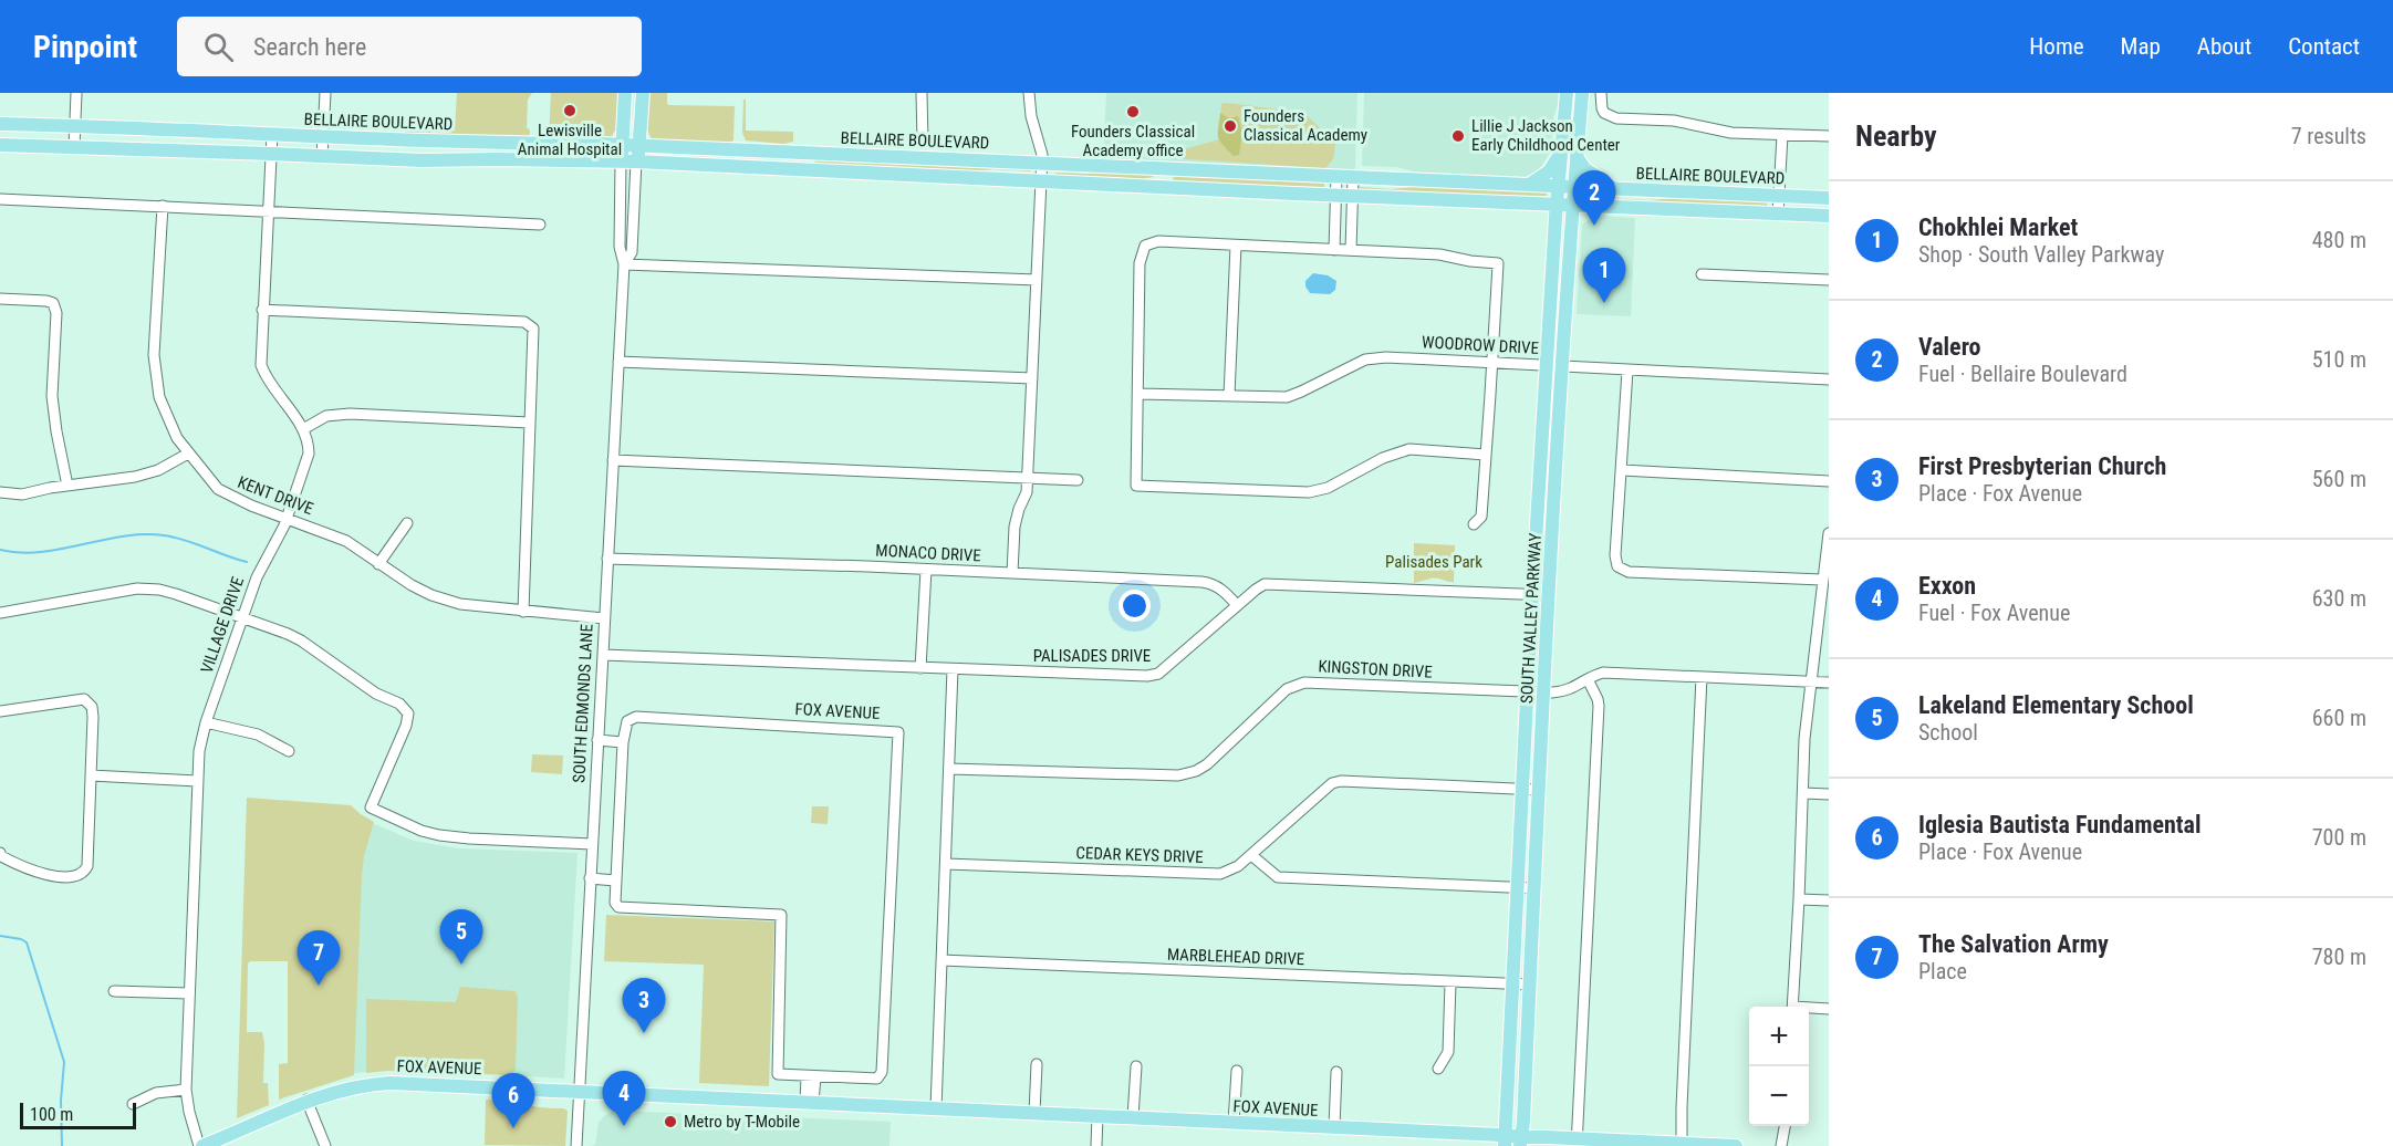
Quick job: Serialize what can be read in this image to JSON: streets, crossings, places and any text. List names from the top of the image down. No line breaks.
{"streets":{"main road":["BELLAIRE BOULEVARD","SOUTH VALLEY PARKWAY","SOUTH EDMONDS LANE","FOX AVENUE"],"street":["WOODROW DRIVE","KENT DRIVE","MONACO DRIVE","VILLAGE DRIVE","PALISADES DRIVE","KINGSTON DRIVE","CEDAR KEYS DRIVE","MARBLEHEAD DRIVE"]},"crossings":[["BELLAIRE BOULEVARD","SOUTH VALLEY PARKWAY"],["BELLAIRE BOULEVARD","VILLAGE DRIVE"],["BELLAIRE BOULEVARD","SOUTH EDMONDS LANE"],["WOODROW DRIVE","SOUTH VALLEY PARKWAY"],["KENT DRIVE","VILLAGE DRIVE"],["KENT DRIVE","SOUTH EDMONDS LANE"],["MONACO DRIVE","PALISADES DRIVE"],["MONACO DRIVE","SOUTH EDMONDS LANE"],["SOUTH VALLEY PARKWAY","PALISADES DRIVE"],["SOUTH VALLEY PARKWAY","KINGSTON DRIVE"],["SOUTH VALLEY PARKWAY","FOX AVENUE"],["SOUTH VALLEY PARKWAY","CEDAR KEYS DRIVE"],["SOUTH VALLEY PARKWAY","MARBLEHEAD DRIVE"],["VILLAGE DRIVE","FOX AVENUE"],["PALISADES DRIVE","SOUTH EDMONDS LANE"],["SOUTH EDMONDS LANE","FOX AVENUE"]],"parks":["Palisades Park"],"places":["Lewisville Animal Hospital","Founders Classical Academy office","Founders Classical Academy","Lillie J Jackson Early Childhood Center","Metro by T-Mobile"],"scale_bar":"100 m","page":{"header":"Pinpoint","search":"Search here","nav":["Home","Map","About","Contact"],"heading":["Nearby","7 results"],"pins":["2","1","5","7","3","4","6"],"list":[{"mark":"1","name":"Chokhlei Market","note":"Shop · South Valley Parkway","value":"480 m"},{"mark":"2","name":"Valero","note":"Fuel · Bellaire Boulevard","value":"510 m"},{"mark":"3","name":"First Presbyterian Church","note":"Place · Fox Avenue","value":"560 m"},{"mark":"4","name":"Exxon","note":"Fuel · Fox Avenue","value":"630 m"},{"mark":"5","name":"Lakeland Elementary School","note":"School","value":"660 m"},{"mark":"6","name":"Iglesia Bautista Fundamental","note":"Place · Fox Avenue","value":"700 m"},{"mark":"7","name":"The Salvation Army","note":"Place","value":"780 m"}],"map_buttons":["+","−"],"scale":"100 m"}}
